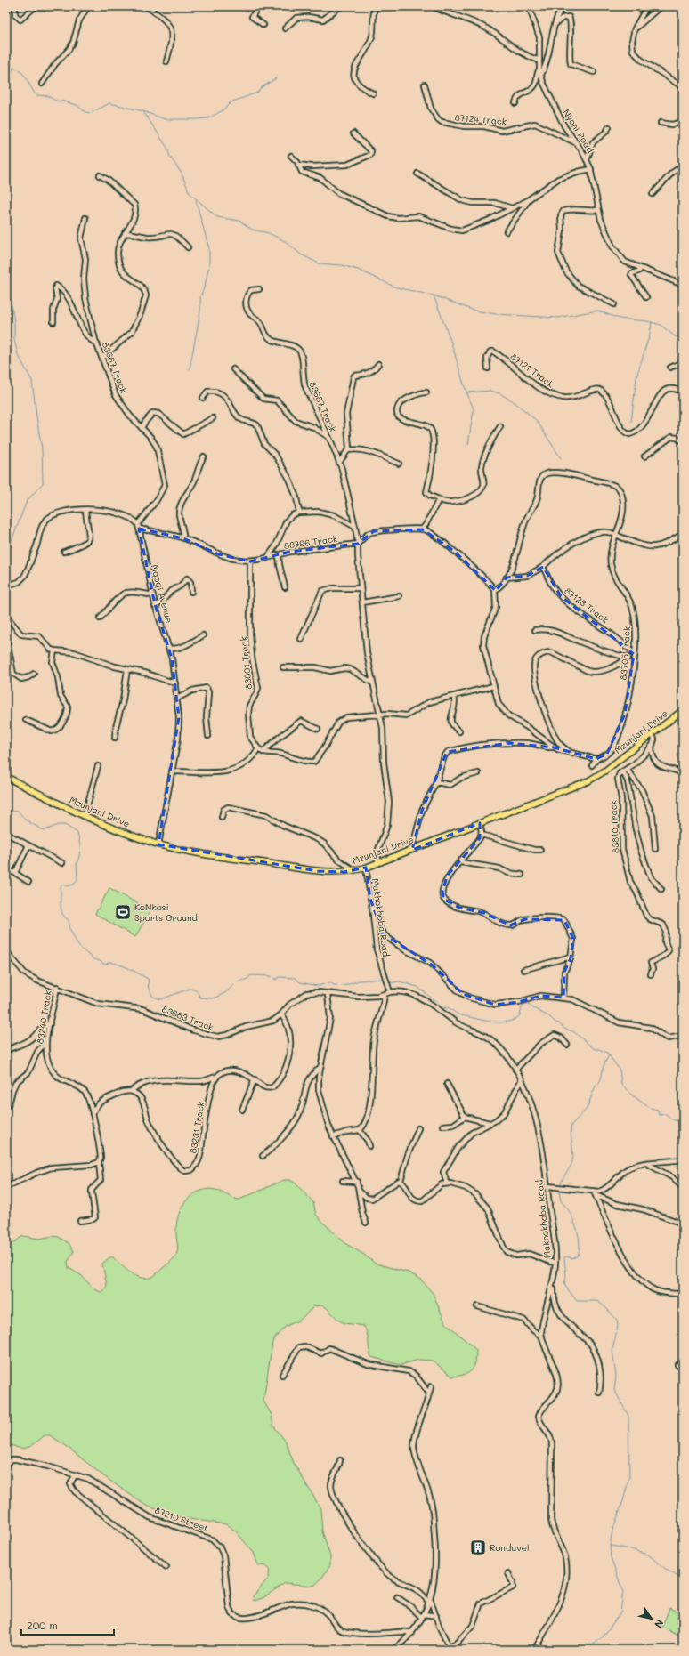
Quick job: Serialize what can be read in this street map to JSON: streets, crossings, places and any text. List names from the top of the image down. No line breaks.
{"streets":{"main road":["Mzunjani Drive"],"street":["87124 Track","Nyoni Road","83667 Track","87121 Track","83687 Track","83796 Track","Mqoqi Avenue","87123 Track","83705 Track","83801 Track","83810 Track","Makhokhoba Road","83240 Track","83683 Track","83231 Track","87210 Street"]},"crossings":[["87124 Track","Nyoni Road"],["83667 Track","Mqoqi Avenue"],["83687 Track","83796 Track"],["83687 Track","Mzunjani Drive"],["83796 Track","83801 Track"],["Mqoqi Avenue","Mzunjani Drive"],["87123 Track","83705 Track"],["Mzunjani Drive","Makhokhoba Road"],["Makhokhoba Road","83683 Track"],["83240 Track","83683 Track"]],"places":{"sports":["KoNkosi Sports Ground"],"building":["Rondavel"]},"scale_bar":"200 m","north":"bottom right"}
